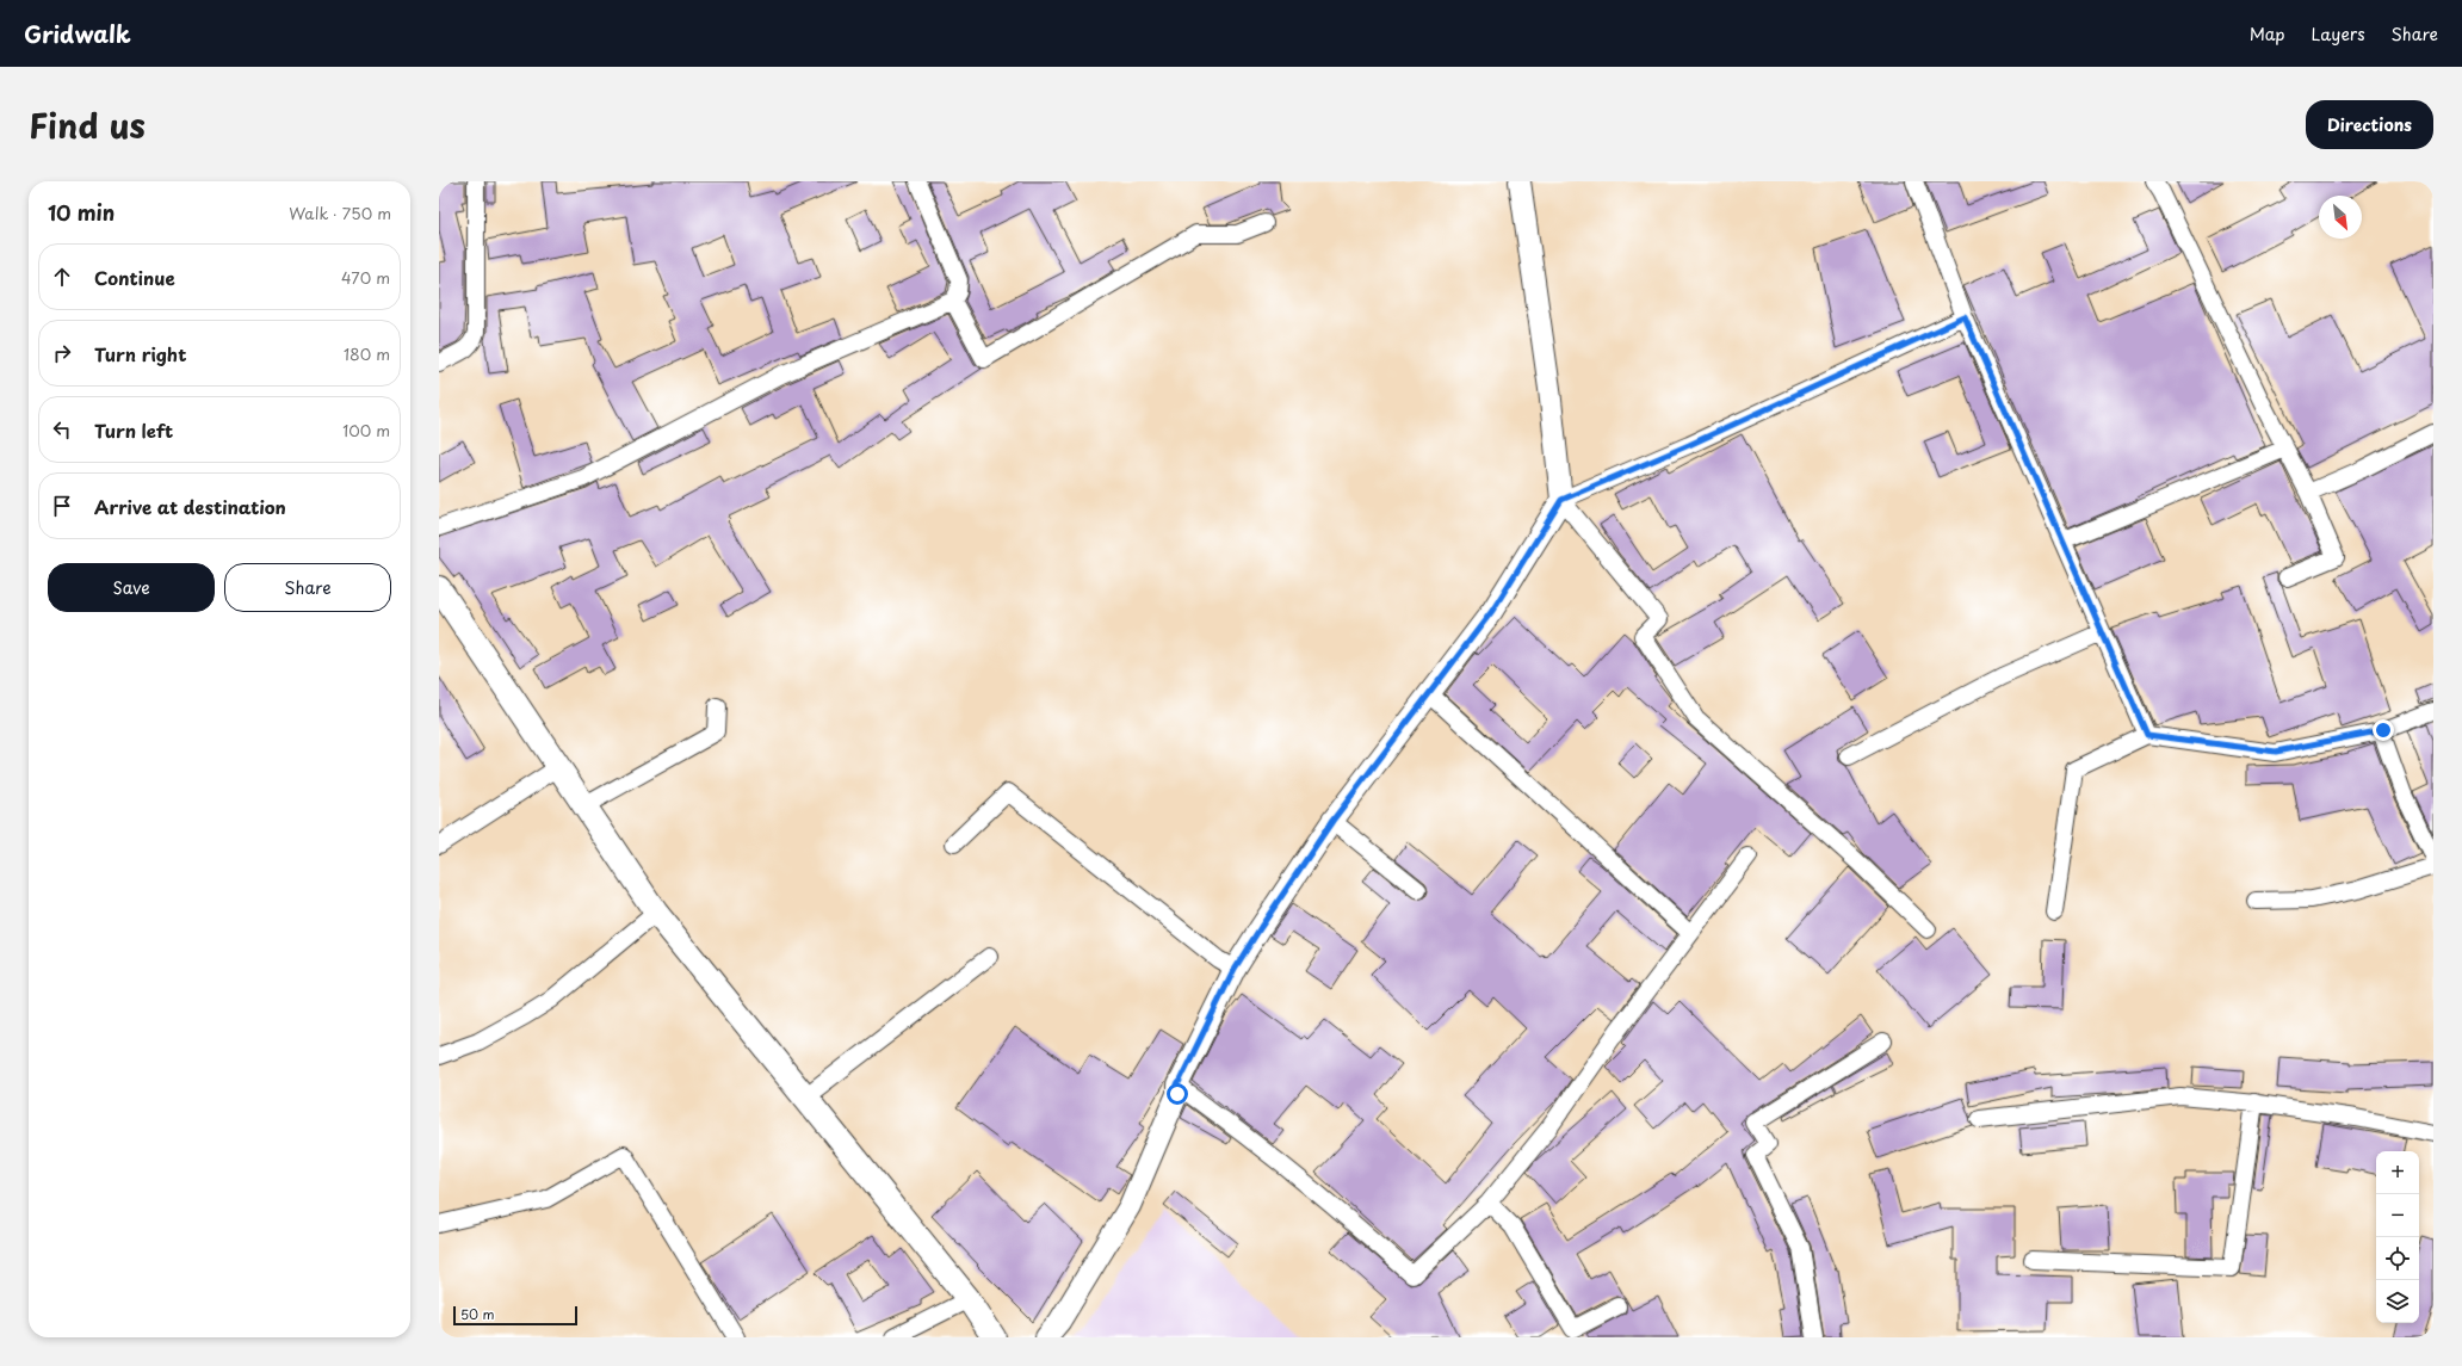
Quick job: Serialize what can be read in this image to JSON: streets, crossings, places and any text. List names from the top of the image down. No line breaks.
{"scale_bar":"50 m","north":"bottom right","page":{"header":"Gridwalk","nav":["Map","Layers","Share"],"title":"Find us","buttons":["Directions",["Save","Share"]],"heading":["10 min","Walk · 750 m"],"list":[["Continue","470 m"],["Turn right","180 m"],["Turn left","100 m"],"Arrive at destination"],"map_buttons":["+","−"],"scale":"50 m"}}
